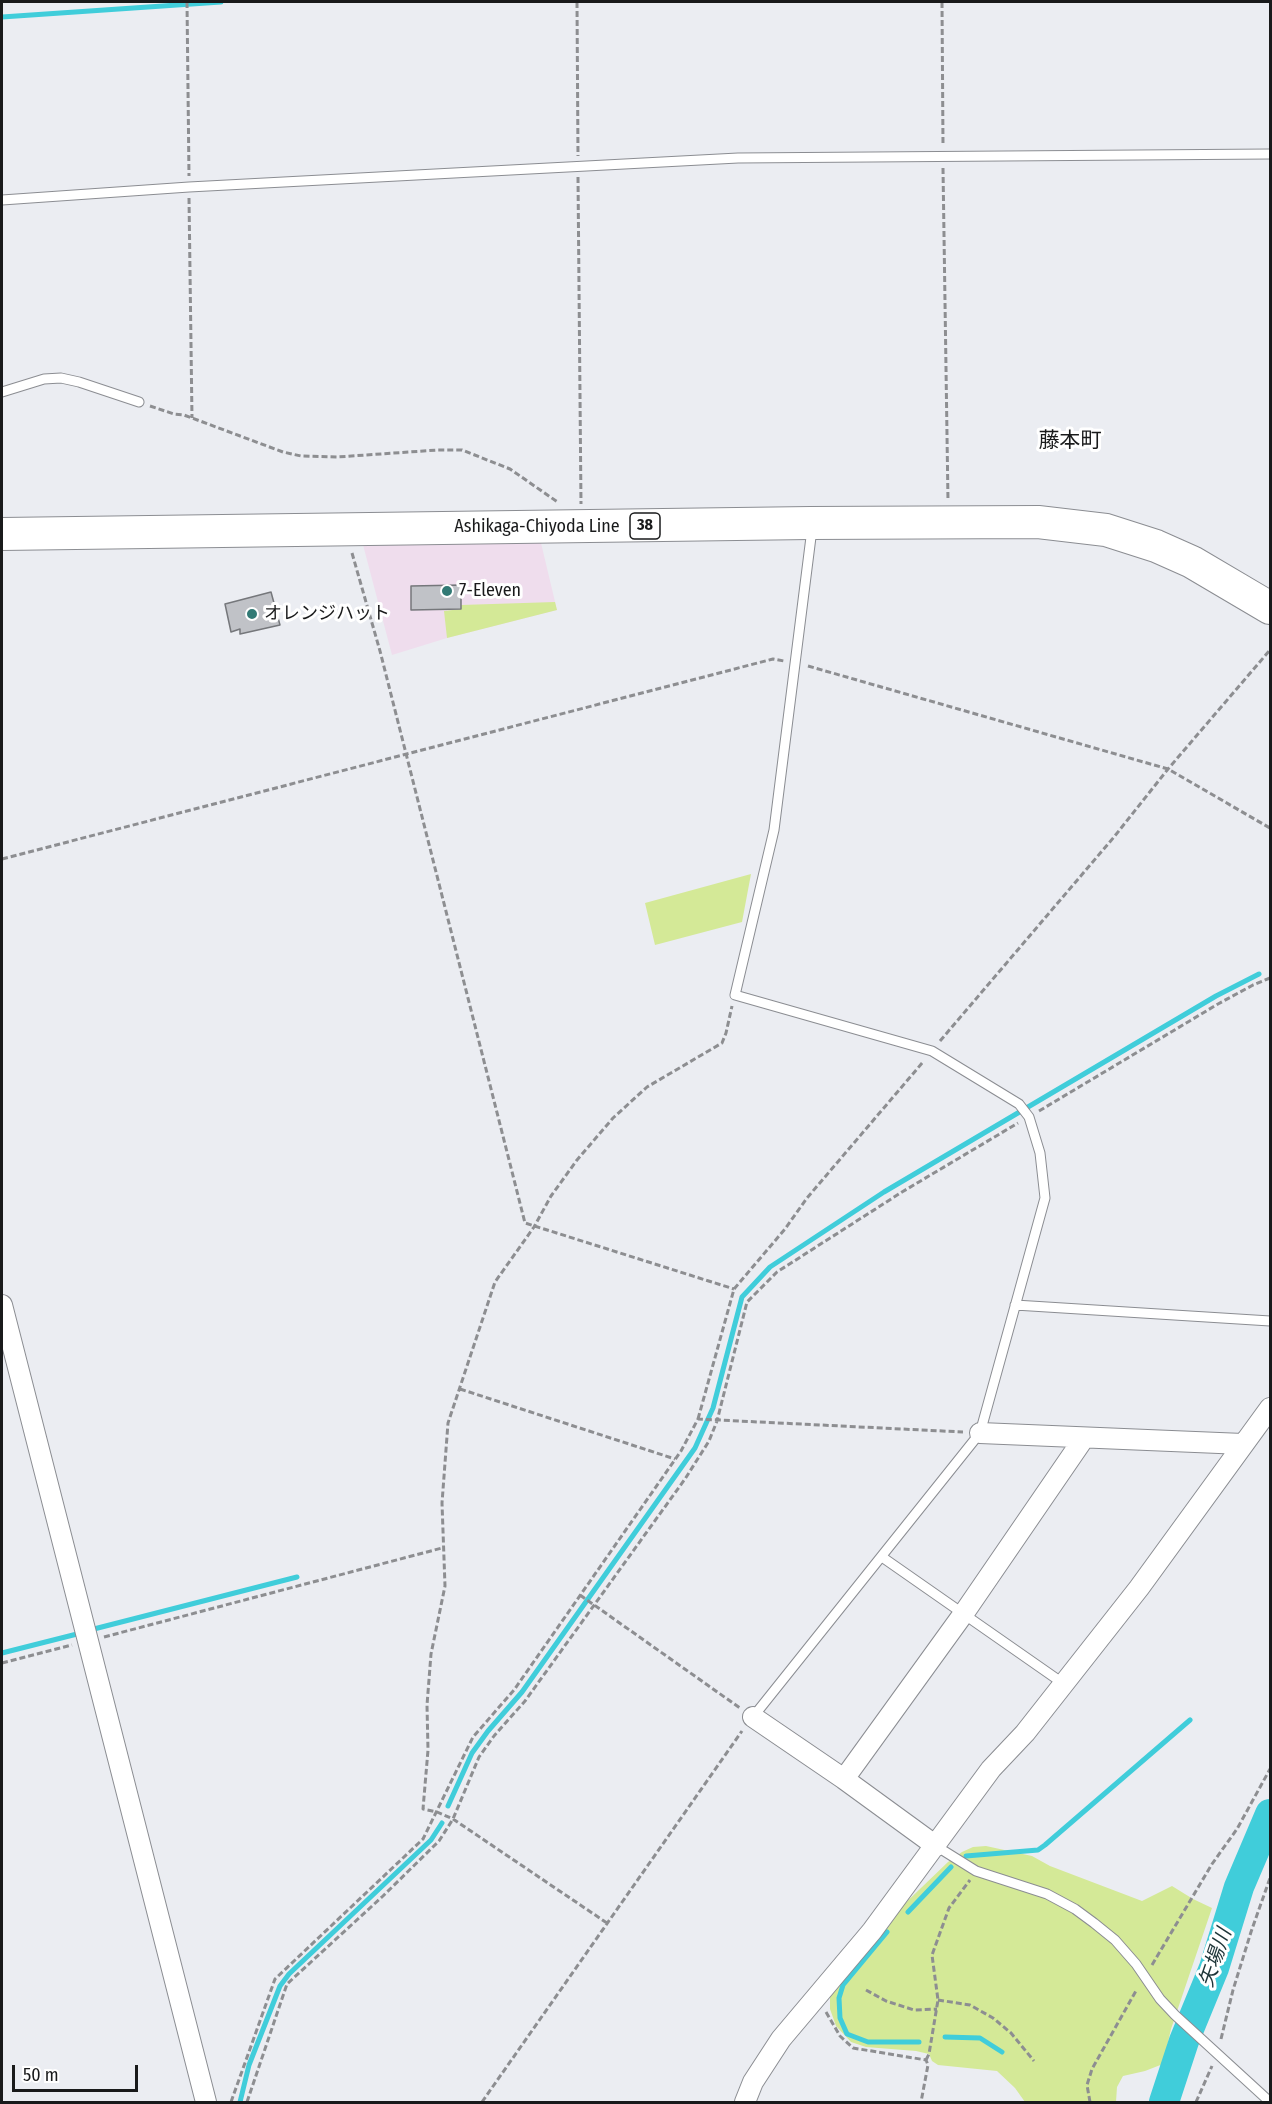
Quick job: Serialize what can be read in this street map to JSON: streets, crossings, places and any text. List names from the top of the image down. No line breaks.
{"streets":{"main road":["38","Ashikaga-Chiyoda Line"]},"districts":["藤本町"],"water":["矢場川"],"places":["7-Eleven","オレンジハット"],"scale_bar":"50 m"}
